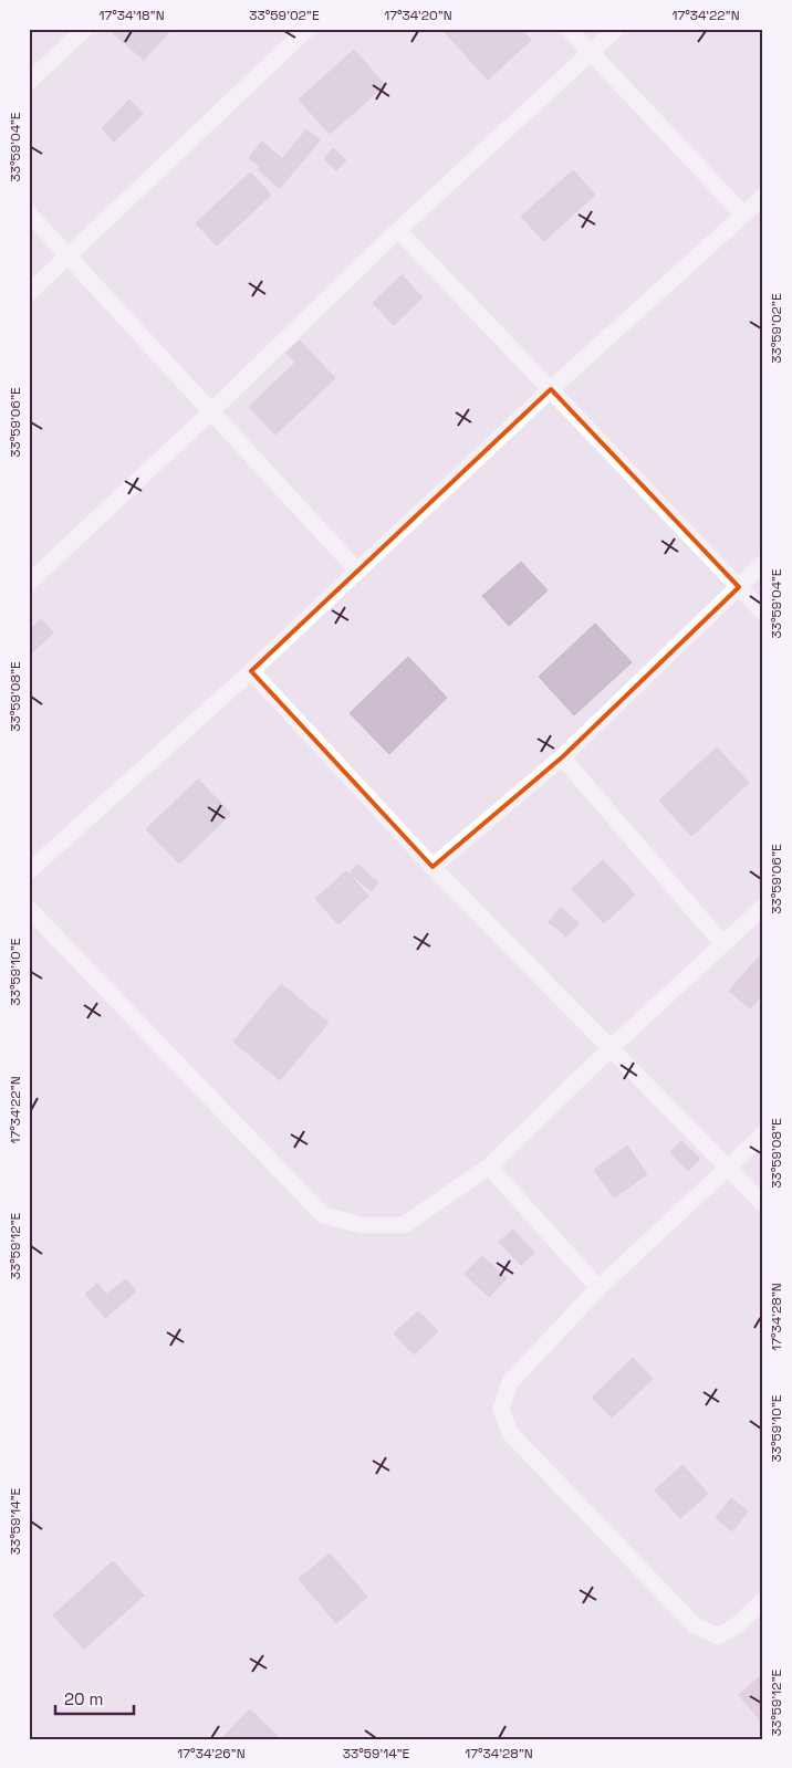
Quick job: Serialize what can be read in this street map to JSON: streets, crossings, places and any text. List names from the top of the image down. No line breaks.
{"scale_bar":"20 m","coordinates":["17°34'18\"N","33°59'02\"E","17°34'20\"N","17°34'22\"N","33°59'04\"E","33°59'06\"E","33°59'08\"E","33°59'10\"E","33°59'12\"E","17°34'28\"N","33°59'14\"E","17°34'26\"N"]}
